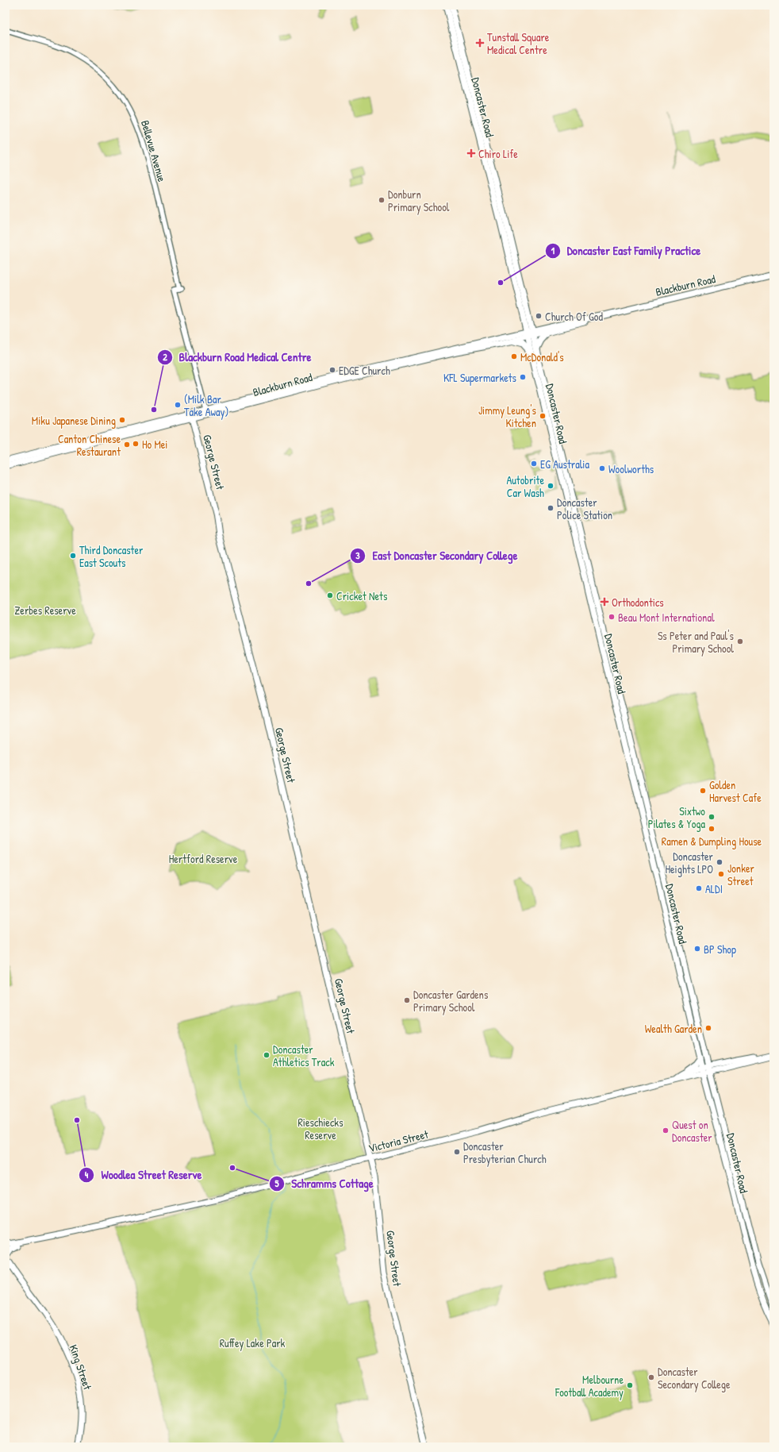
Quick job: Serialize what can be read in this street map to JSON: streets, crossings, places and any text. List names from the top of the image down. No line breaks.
{"streets":{"main road":["Doncaster Road","Blackburn Road","George Street","Victoria Street","King Street"],"street":["Bellevue Avenue"]},"crossings":[["Doncaster Road","Blackburn Road"],["Doncaster Road","Victoria Street"],["Bellevue Avenue","Blackburn Road"],["Blackburn Road","George Street"],["George Street","Victoria Street"]],"parks":["Zerbes Reserve","Hertford Reserve","Rieschiecks Reserve","Ruffey Lake Park"],"places":{"health":["Tunstall Square Medical Centre","Chiro Life","Orthodontics"],"other":["Donburn Primary School","Doncaster East Family Practice","Church Of God","McDonald's","EDGE Church","KFL Supermarkets","(Milk Bar Take Away)","Blackburn Road Medical Centre","Jimmy Leung's Kitchen","Miku Japanese Dining","Ho Mei","Canton Chinese Restaurant","EG Australia","Woolworths","Autobrite Car Wash","Doncaster Police Station","Third Doncaster East Scouts","East Doncaster Secondary College","Cricket Nets","Beau Mont International","Ss Peter and Paul's Primary School","Golden Harvest Cafe","Sixtwo Pilates & Yoga","Ramen & Dumpling House","Doncaster Heights LPO","Jonker Street","ALDI","BP Shop","Doncaster Gardens Primary School","Wealth Garden","Doncaster Athletics Track","Woodlea Street Reserve","Quest on Doncaster","Doncaster Presbyterian Church","Schramms Cottage","Doncaster Secondary College","Melbourne Football Academy"]}}
